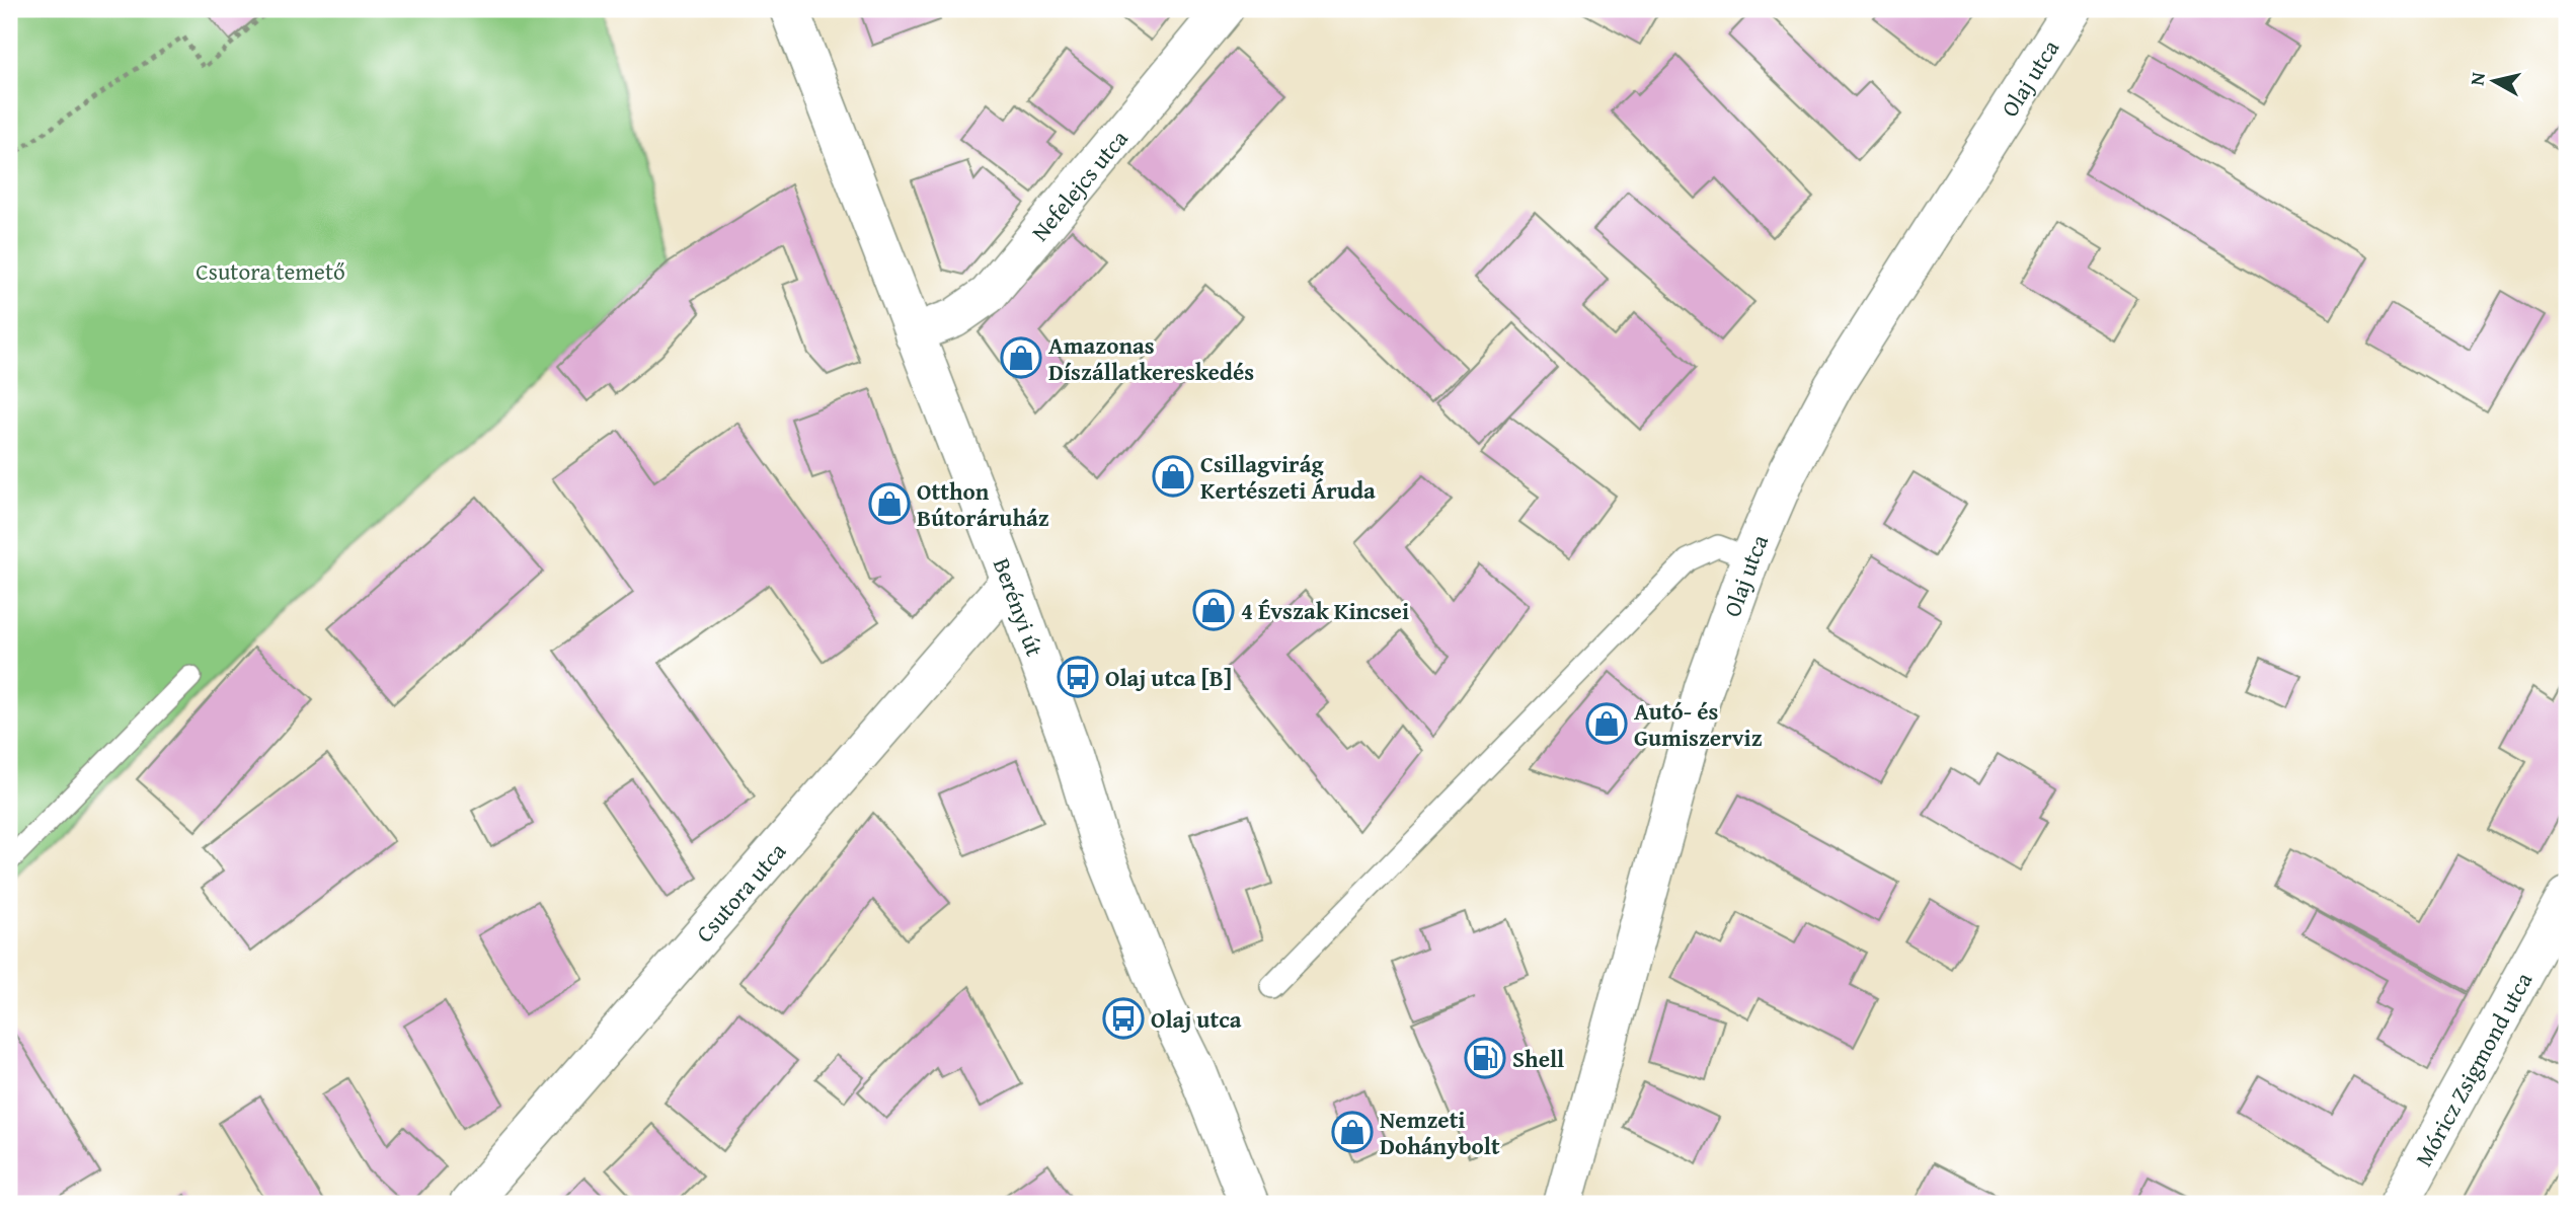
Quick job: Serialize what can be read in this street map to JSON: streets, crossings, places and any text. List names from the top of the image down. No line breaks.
{"streets":{"street":["Olaj utca","Nefelejcs utca","Berényi út","Csutora utca","Móricz Zsigmond utca"]},"crossings":[["Nefelejcs utca","Berényi út"],["Berényi út","Csutora utca"]],"parks":["Csutora temető"],"places":{"shop":["Amazonas Díszállatkereskedés","Csillagvirág Kertészeti Áruda","Otthon Bútoráruház","4 Évszak Kincsei","Autó- és Gumiszerviz","Nemzeti Dohánybolt"],"bus stop":["Olaj utca [B]","Olaj utca"],"fuel station":["Shell"]},"north":"left"}
